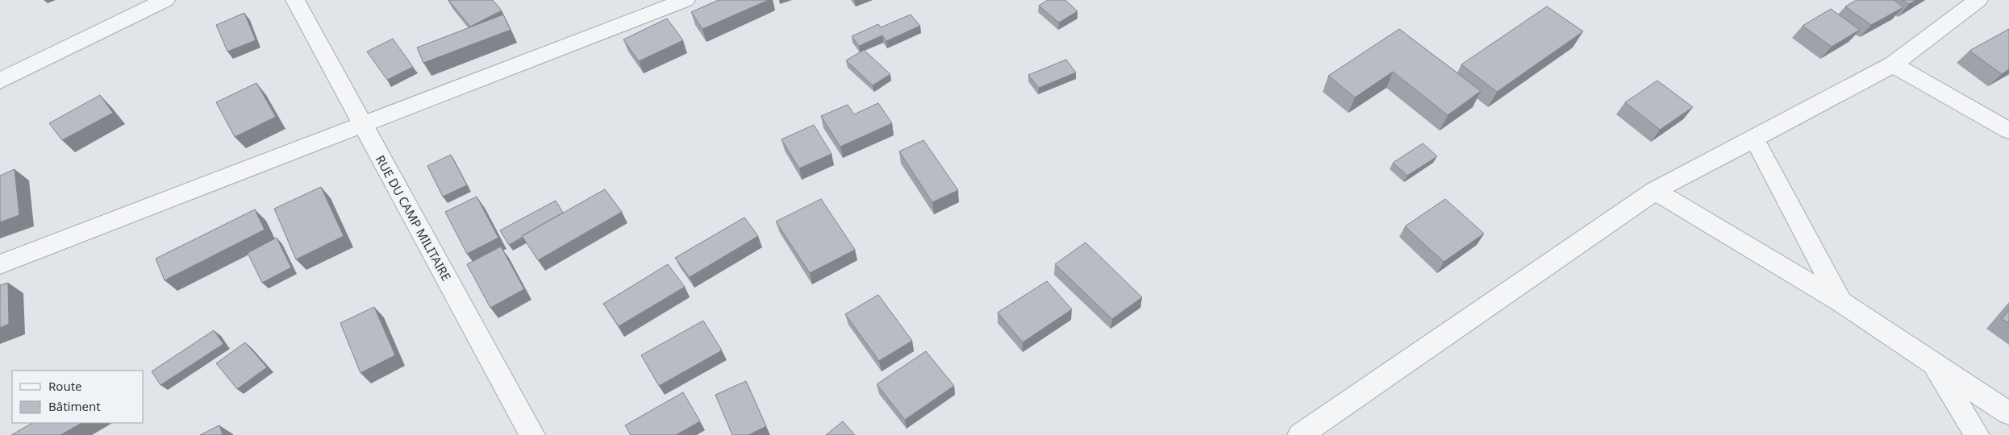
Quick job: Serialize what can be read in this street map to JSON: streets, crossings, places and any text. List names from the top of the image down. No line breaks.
{"streets":{"street":["RUE DU CAMP MILITAIRE"]},"legend":["Route","Bâtiment"]}
